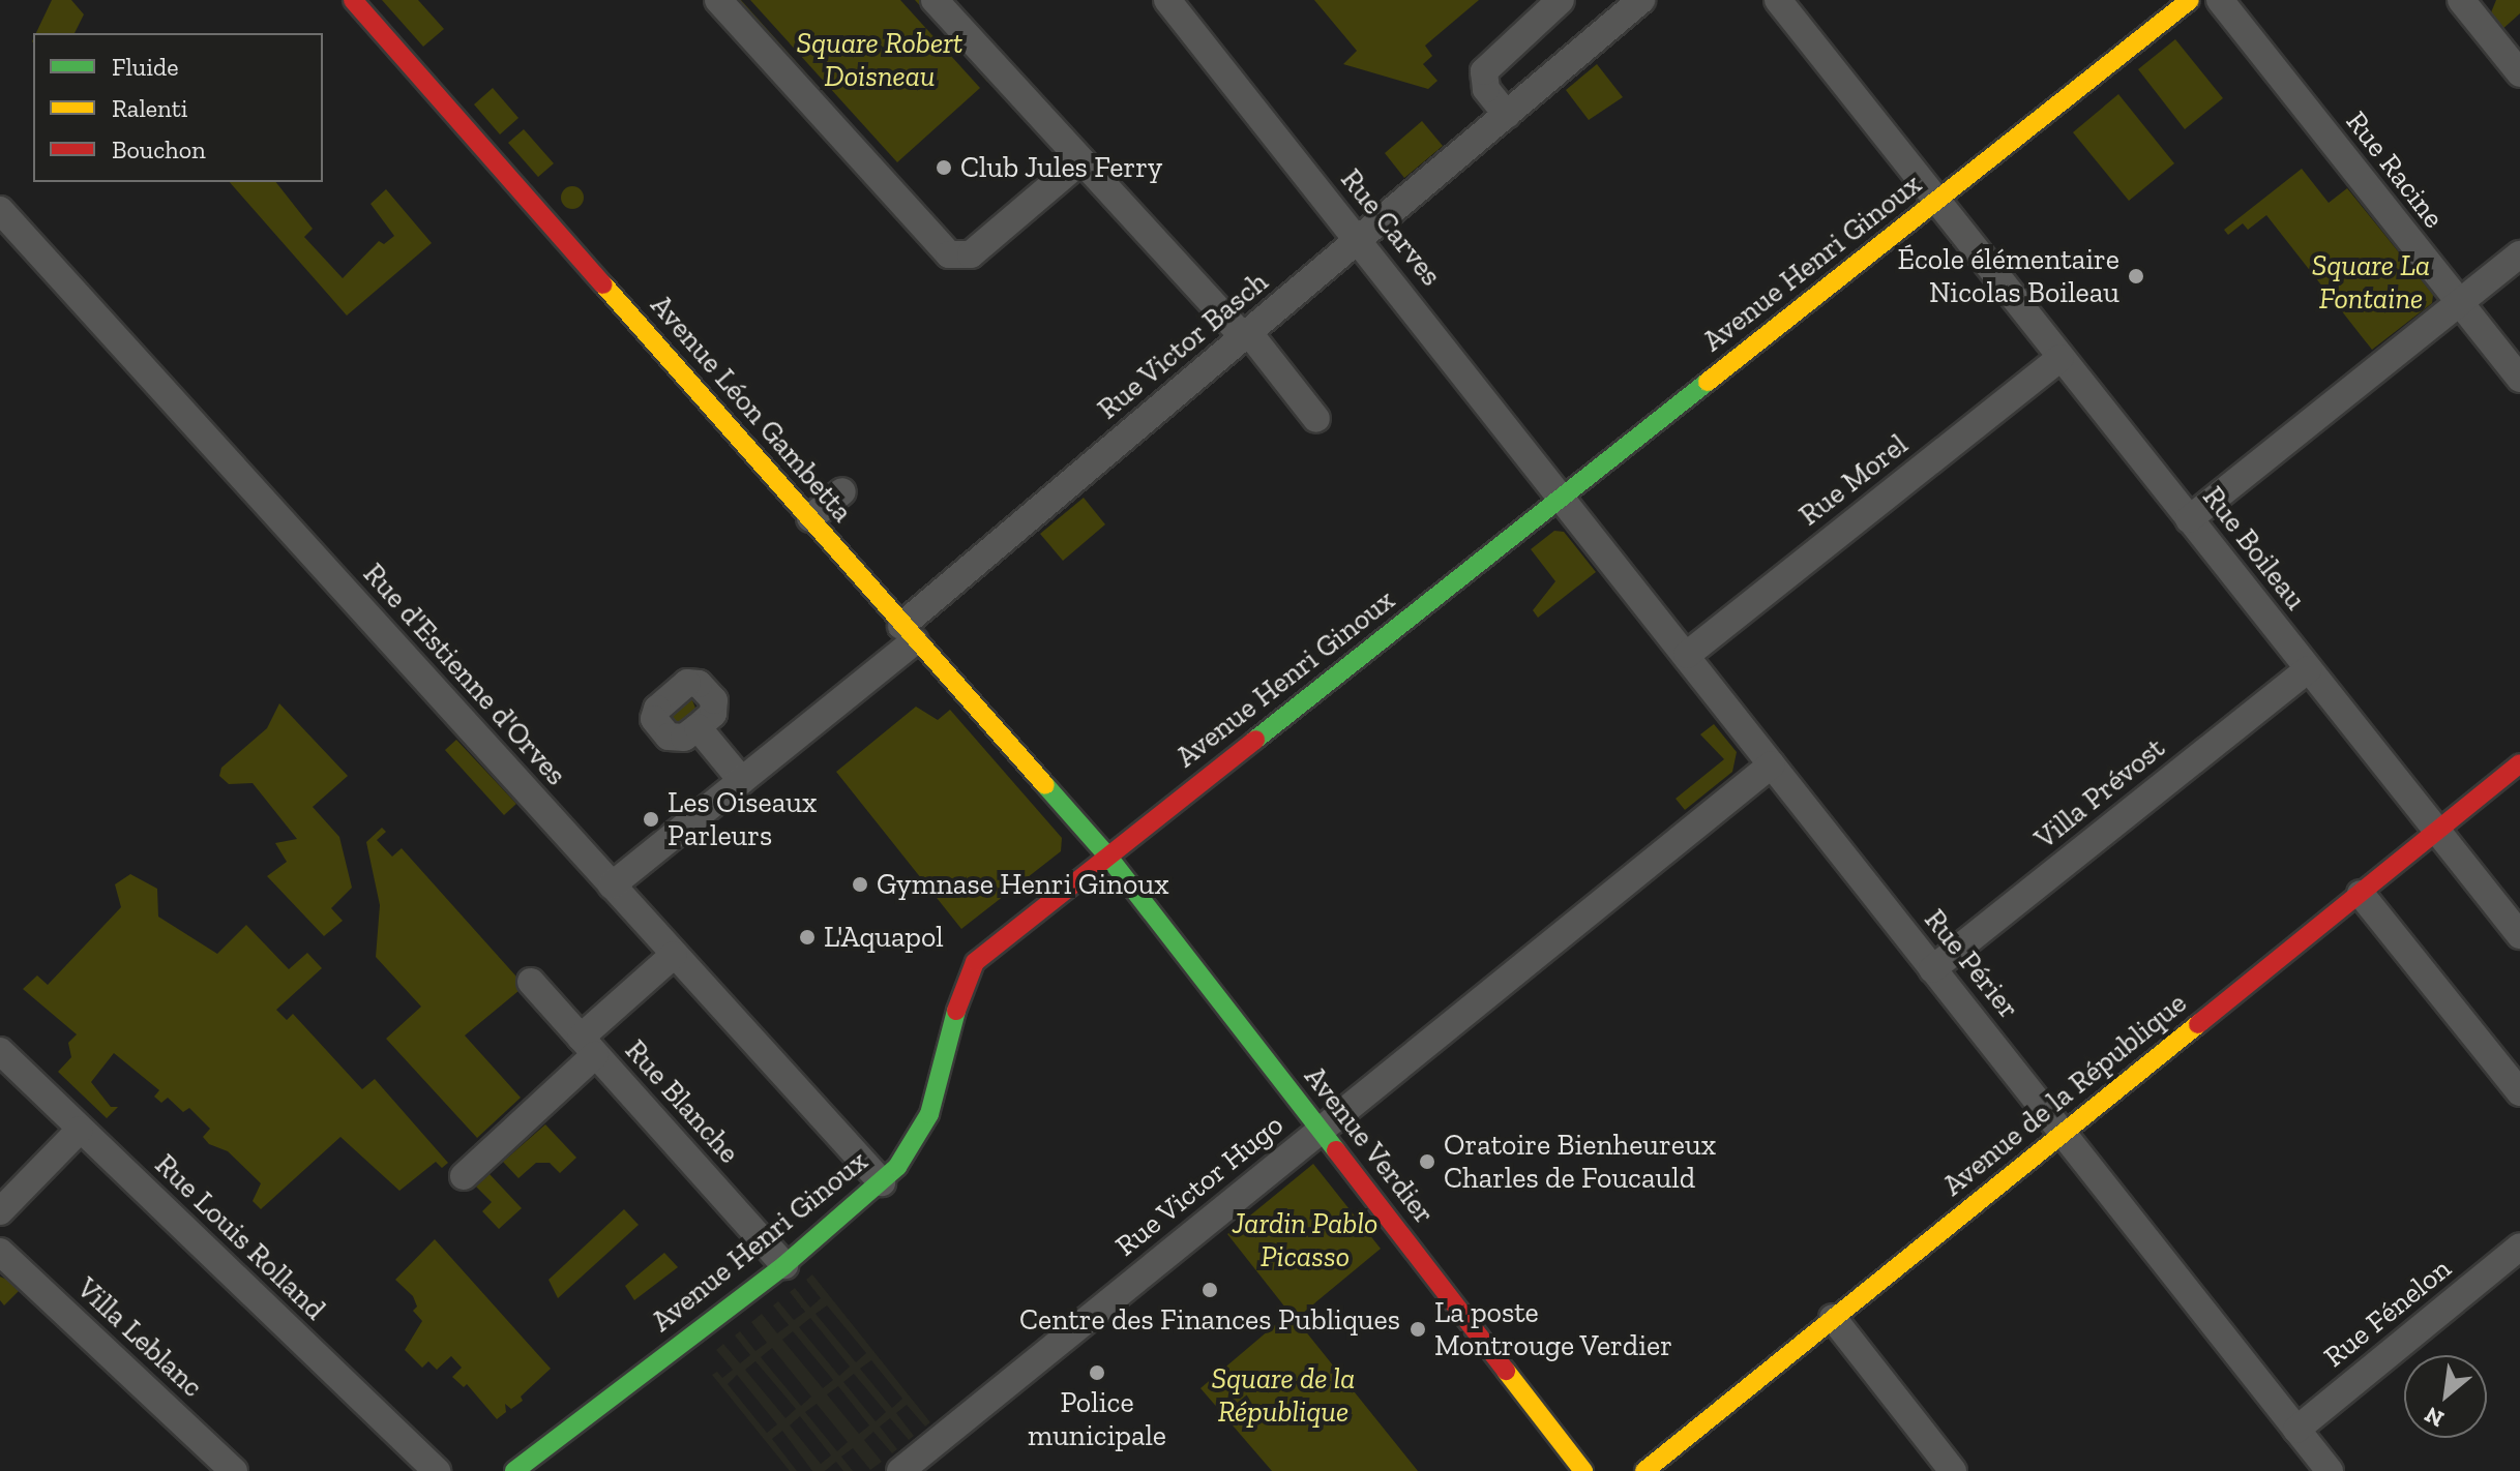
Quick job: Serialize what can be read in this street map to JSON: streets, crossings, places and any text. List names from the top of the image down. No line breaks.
{"streets":{"main road":["Avenue Henri Ginoux","Avenue Léon Gambetta","Avenue de la République","Avenue Verdier"],"street":["Rue Racine","Rue Carves","Rue Victor Basch","Rue Morel","Rue Boileau","Rue d'Estienne d'Orves","Villa Prévost","Rue Périer","Rue Blanche","Rue Victor Hugo","Rue Louis Rolland","Rue Fénelon","Villa Leblanc"]},"crossings":[["Rue Carves","Avenue Henri Ginoux"],["Rue Carves","Rue Victor Basch"],["Rue Carves","Rue Périer"],["Avenue Henri Ginoux","Avenue Léon Gambetta"],["Avenue Henri Ginoux","Rue Boileau"],["Avenue Henri Ginoux","Rue d'Estienne d'Orves"],["Avenue Henri Ginoux","Rue Périer"],["Avenue Henri Ginoux","Rue Blanche"],["Avenue Henri Ginoux","Avenue Verdier"],["Rue Victor Basch","Avenue Léon Gambetta"],["Rue Victor Basch","Rue d'Estienne d'Orves"],["Avenue Léon Gambetta","Avenue Verdier"],["Rue Morel","Rue Boileau"],["Rue Morel","Rue Périer"],["Rue Boileau","Villa Prévost"],["Rue Boileau","Avenue de la République"],["Villa Prévost","Rue Périer"],["Rue Périer","Avenue de la République"],["Rue Périer","Rue Victor Hugo"],["Rue Périer","Rue Fénelon"],["Avenue Verdier","Rue Victor Hugo"]],"parks":["Square Robert Doisneau","Square La Fontaine","Jardin Pablo Picasso","Square de la République"],"places":["Club Jules Ferry","École élémentaire Nicolas Boileau","Les Oiseaux Parleurs","Gymnase Henri Ginoux","L'Aquapol","Oratoire Bienheureux Charles de Foucauld","Centre des Finances Publiques","La poste Montrouge Verdier","Police municipale"],"legend":["Fluide","Ralenti","Bouchon"],"north":"bottom left"}
